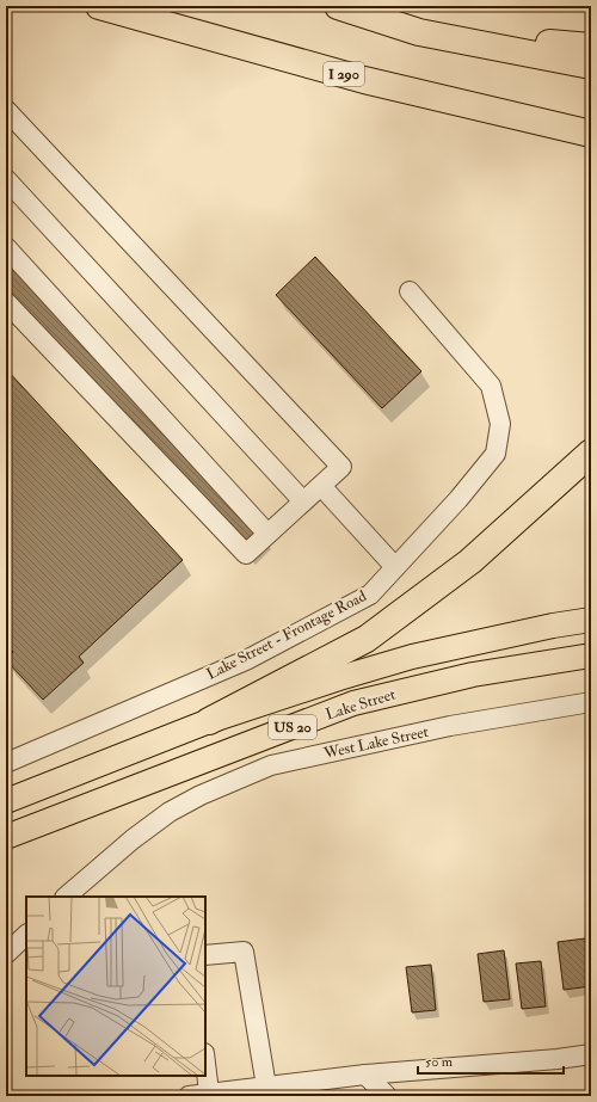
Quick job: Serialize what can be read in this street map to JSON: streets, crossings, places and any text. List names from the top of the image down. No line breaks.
{"streets":{"highway":["I 290","US 20"],"main road":["Lake Street"],"street":["Lake Street - Frontage Road","West Lake Street"]},"crossings":[["Lake Street","US 20"]],"scale_bar":"50 m"}
